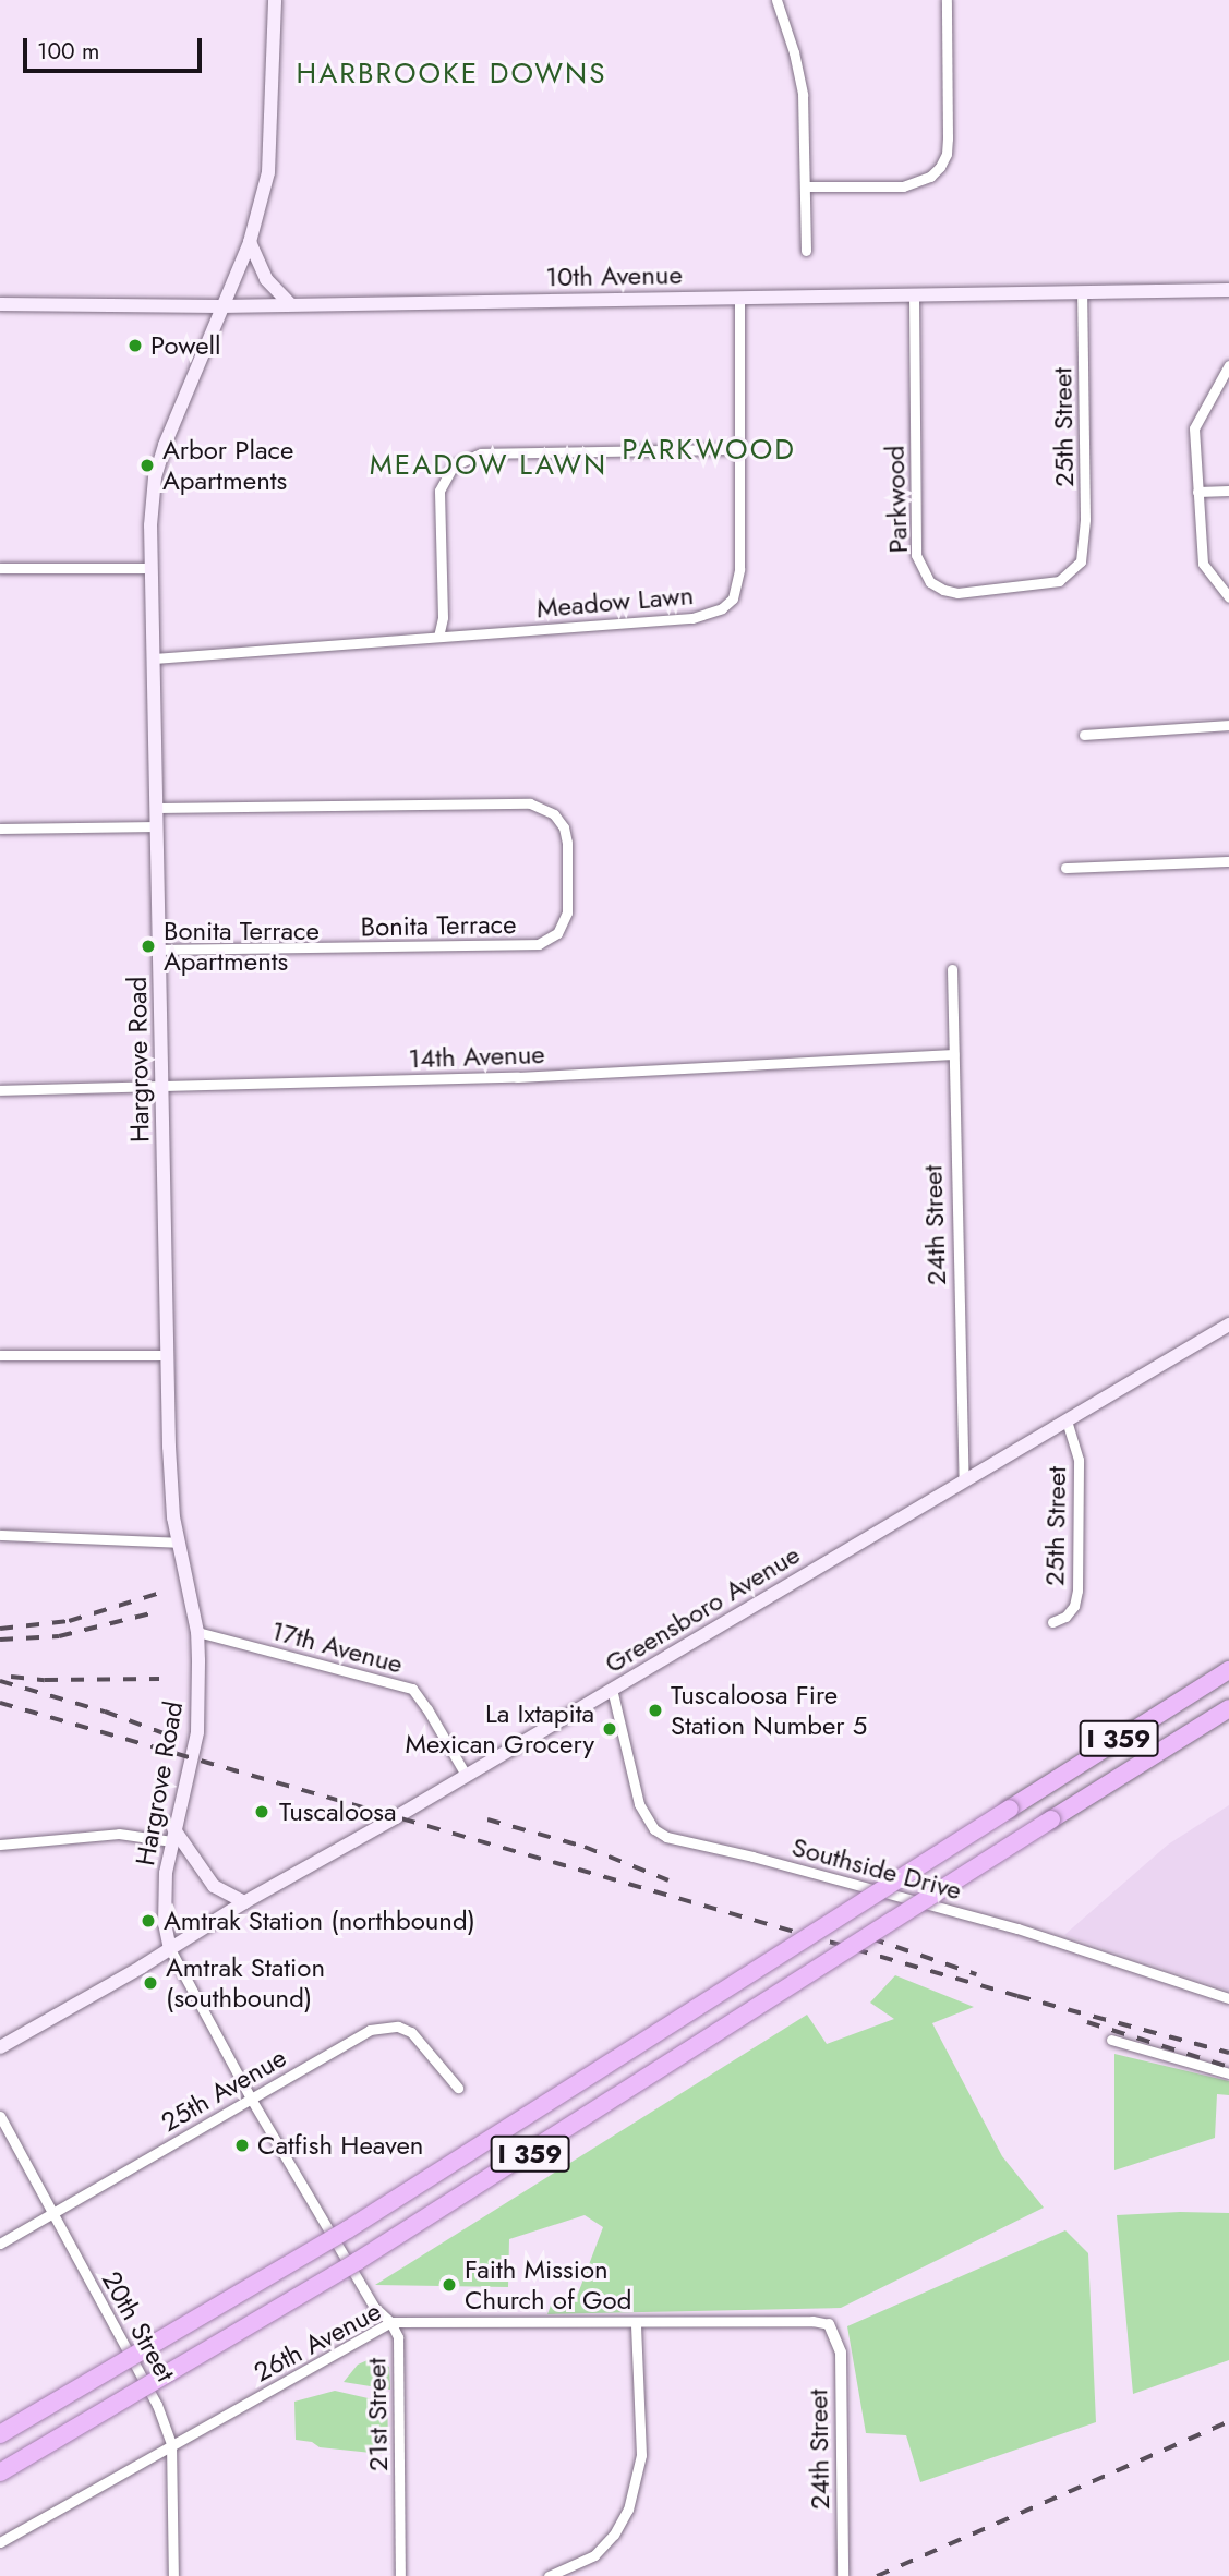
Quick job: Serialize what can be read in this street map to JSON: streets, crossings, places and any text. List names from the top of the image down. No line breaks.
{"streets":{"highway":["I 359"],"main road":["10th Avenue","Hargrove Road","Greensboro Avenue"],"street":["25th Street","Parkwood","Meadow Lawn","Bonita Terrace","14th Avenue","24th Street","17th Avenue","Southside Drive","25th Avenue","20th Street","26th Avenue","21st Street"]},"crossings":[["10th Avenue","25th Street"],["10th Avenue","Parkwood"],["10th Avenue","Meadow Lawn"],["10th Avenue","Hargrove Road"],["25th Street","Parkwood"],["25th Street","Greensboro Avenue"],["Meadow Lawn","Hargrove Road"],["Bonita Terrace","Hargrove Road"],["14th Avenue","Hargrove Road"],["14th Avenue","24th Street"],["Hargrove Road","Greensboro Avenue"],["Hargrove Road","17th Avenue"],["Hargrove Road","21st Street"],["24th Street","Greensboro Avenue"],["24th Street","26th Avenue"],["Greensboro Avenue","17th Avenue"],["Greensboro Avenue","Southside Drive"],["Greensboro Avenue","21st Street"],["25th Avenue","20th Street"],["25th Avenue","21st Street"],["20th Street","26th Avenue"],["26th Avenue","21st Street"]],"districts":["HARBROOKE DOWNS","PARKWOOD","MEADOW LAWN"],"places":["Powell","Arbor Place Apartments","Bonita Terrace Apartments","Tuscaloosa Fire Station Number 5","La Ixtapita Mexican Grocery","Tuscaloosa","Amtrak Station (northbound)","Amtrak Station (southbound)","Catfish Heaven","Faith Mission Church of God"],"scale_bar":"100 m"}
